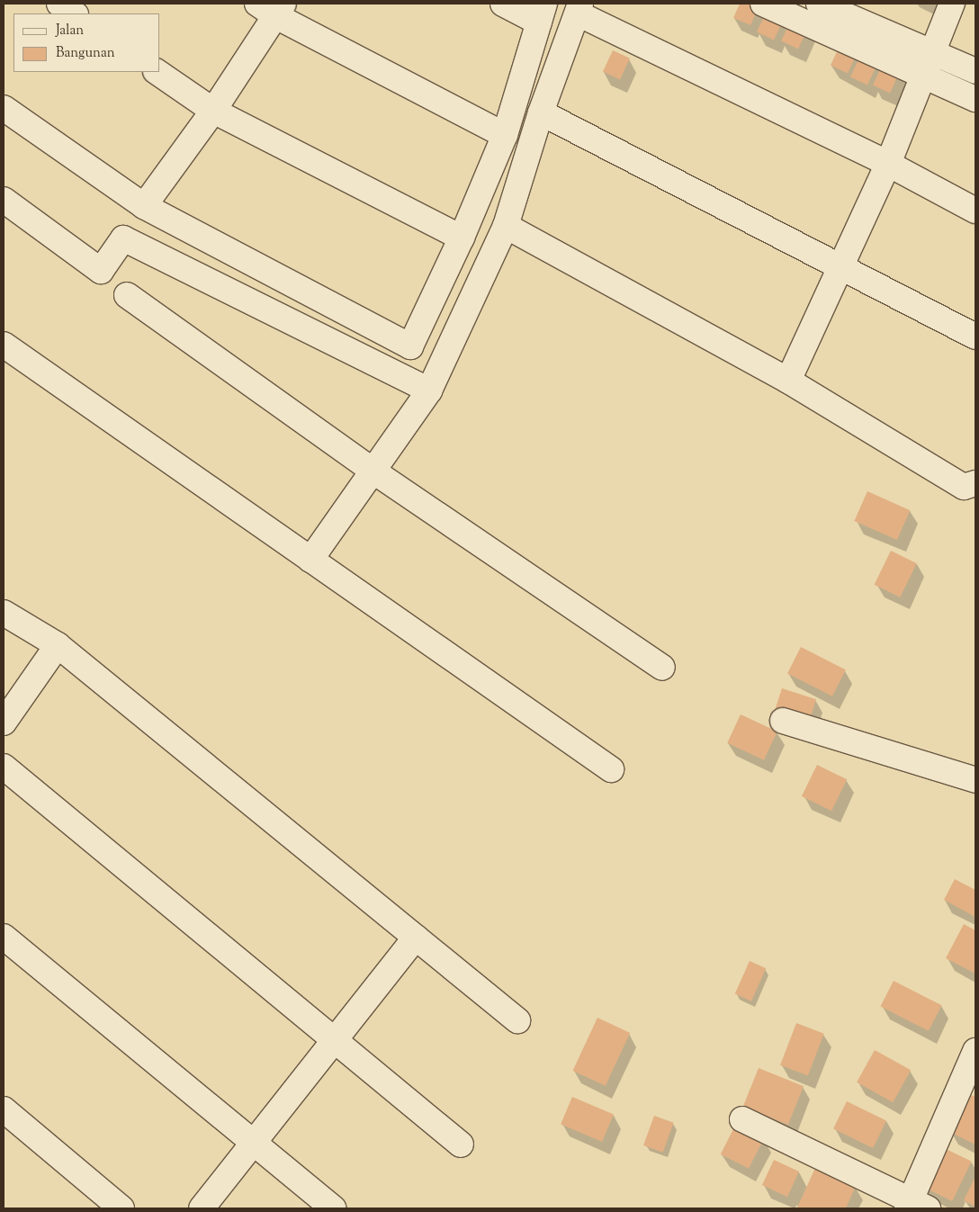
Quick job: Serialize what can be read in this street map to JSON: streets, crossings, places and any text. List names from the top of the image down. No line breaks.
{"legend":["Jalan","Bangunan"]}
